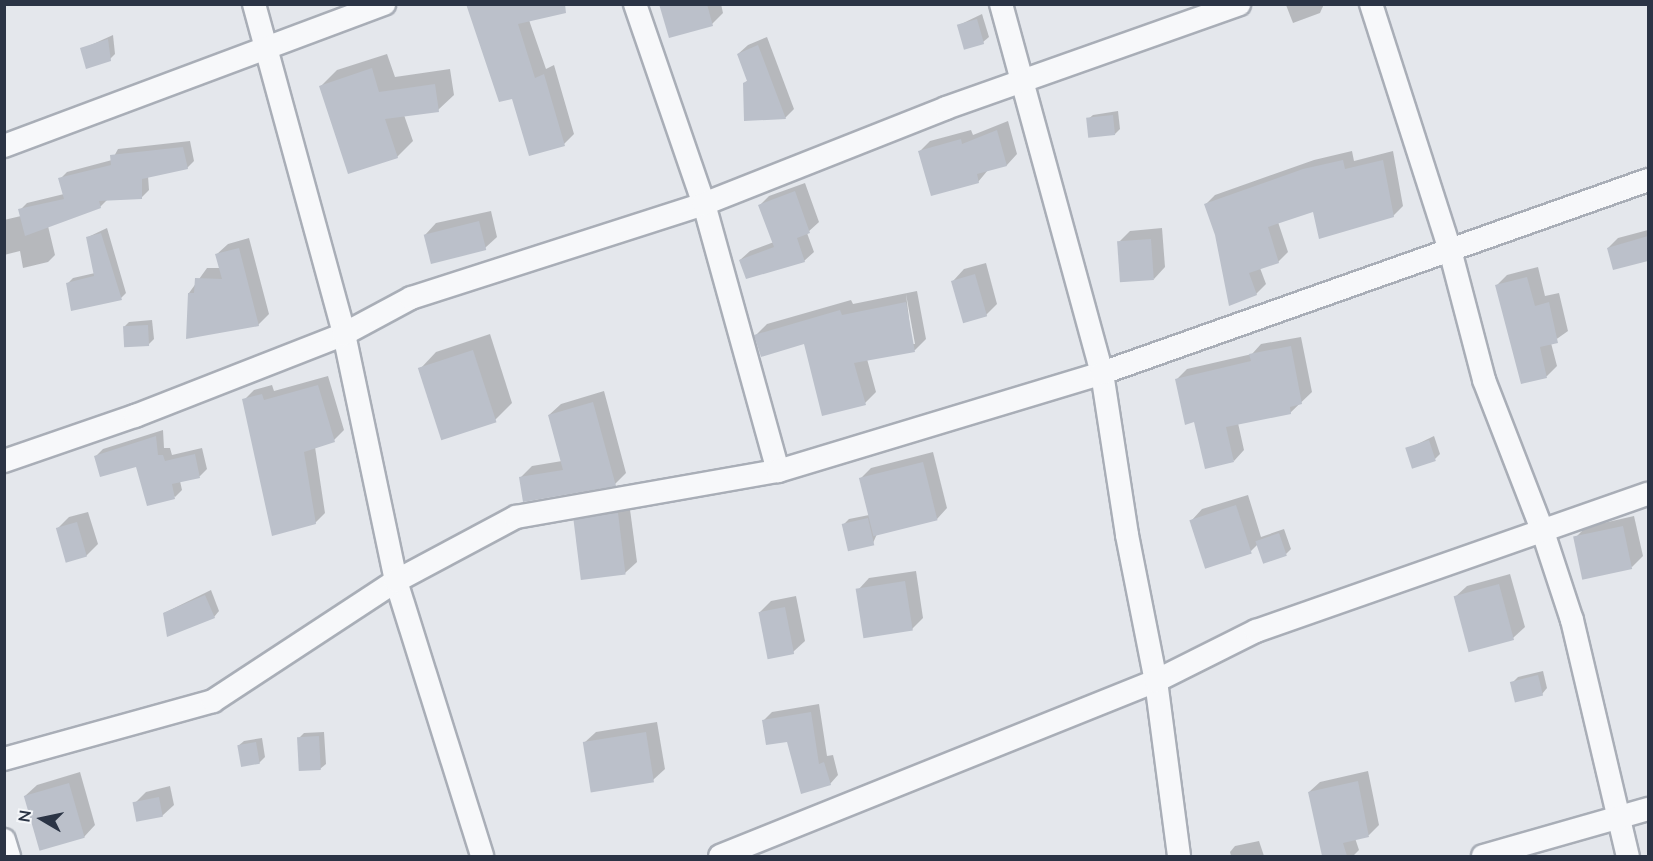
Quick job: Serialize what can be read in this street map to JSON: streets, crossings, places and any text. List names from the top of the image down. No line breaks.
{"north":"left"}
